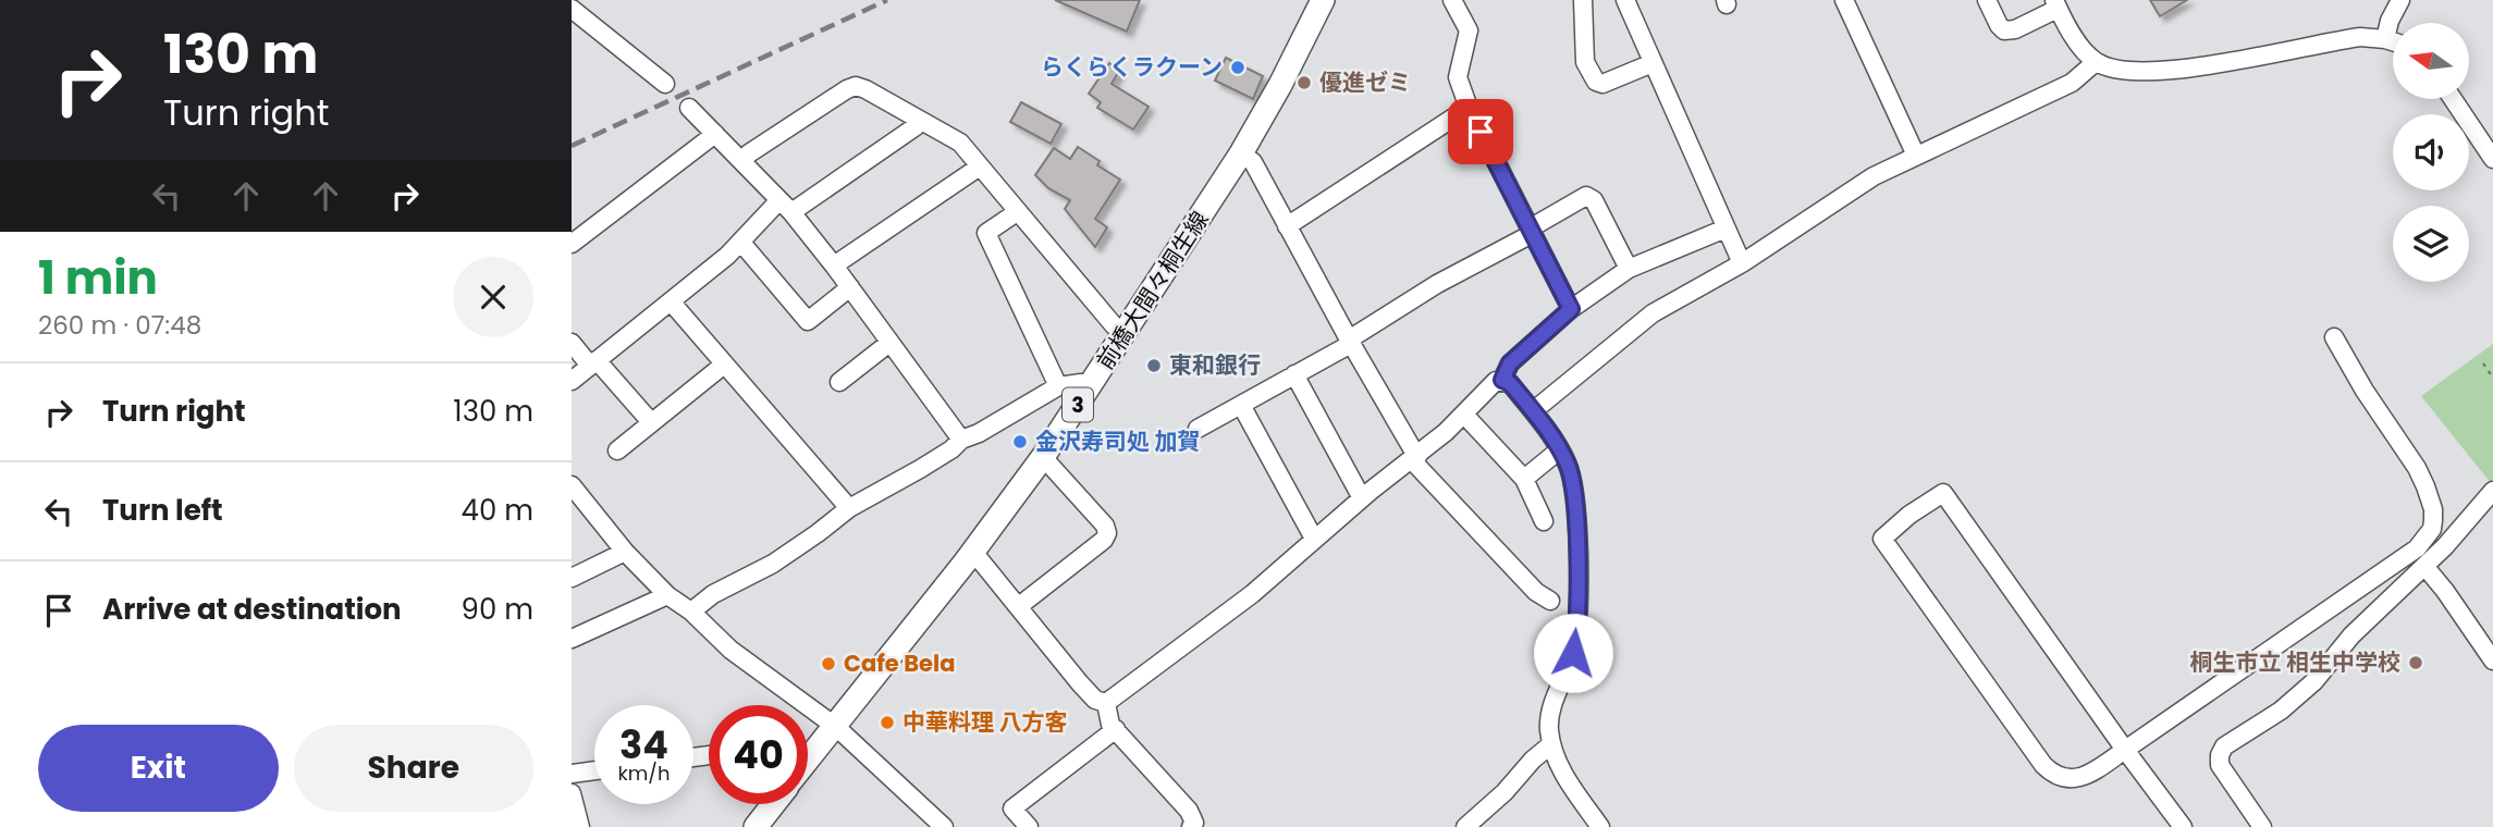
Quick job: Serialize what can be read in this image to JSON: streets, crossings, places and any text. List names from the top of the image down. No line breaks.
{"streets":{"main road":["前橋大間々桐生線","3"]},"places":["らくらくラクーン","優進ゼミ","東和銀行","金沢寿司処 加賀","桐生市立 相生中学校","Cafe Bela","中華料理 八方客"],"north":"left","page":{"turn":["130 m","Turn right"],"heading":["1 min","260 m · 07:48"],"list":[{"name":"Turn right","value":"130 m"},{"name":"Turn left","value":"40 m"},{"name":"Arrive at destination","value":"90 m"}],"speed":"34 km/h","limit":"40","buttons":["Exit","Share"]}}
